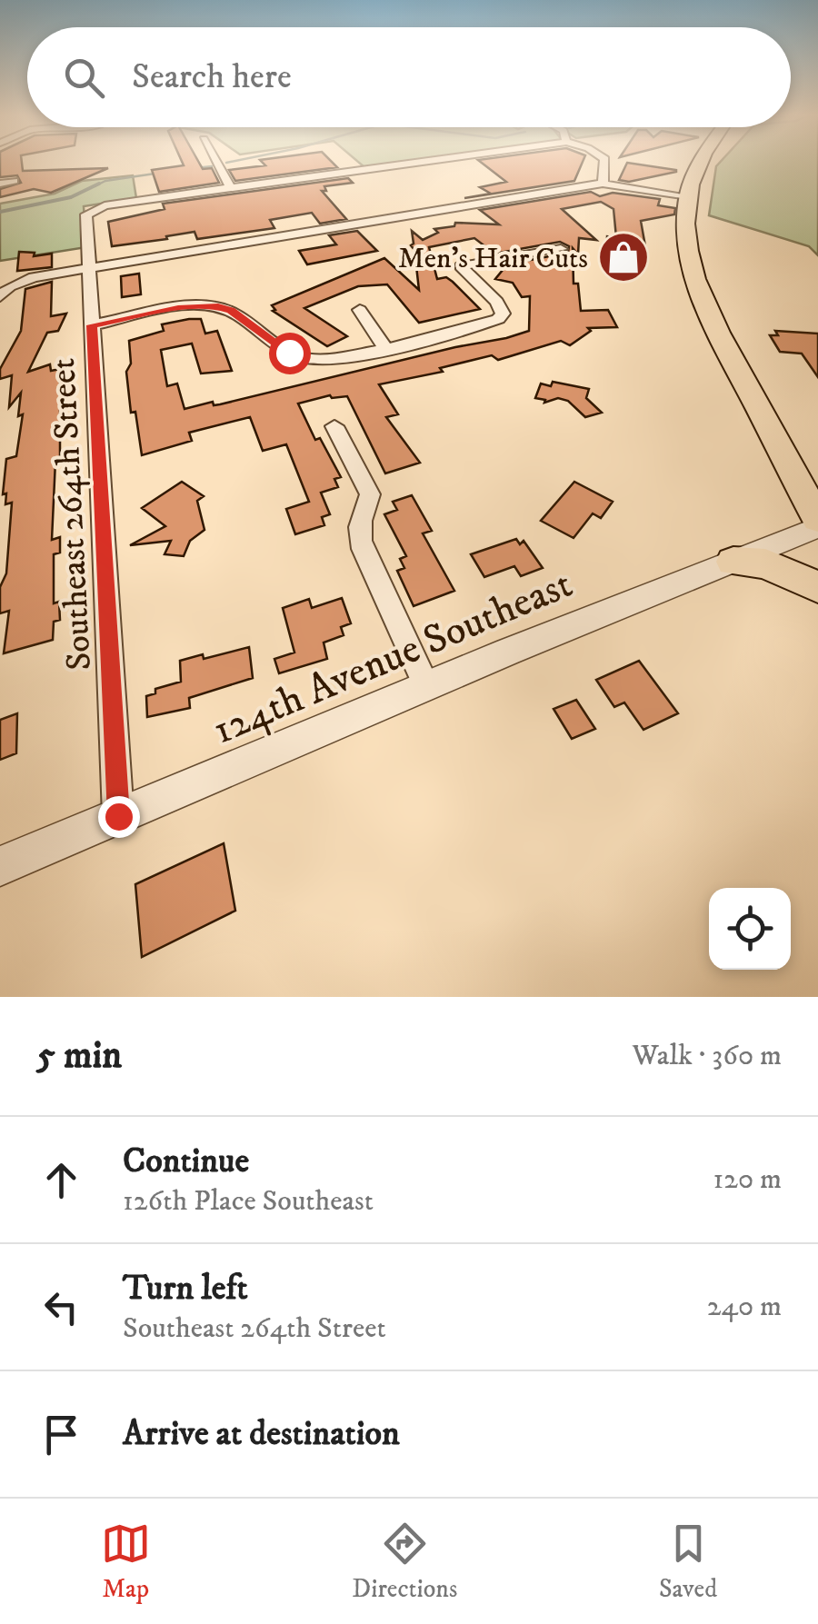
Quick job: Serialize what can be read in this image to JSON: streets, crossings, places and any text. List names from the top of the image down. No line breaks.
{"streets":{"street":["Southeast 264th Street","124th Avenue Southeast"]},"crossings":[["Southeast 264th Street","124th Avenue Southeast"]],"places":{"shop":["Men's Hair Cuts"]},"page":{"search":"Search here","heading":["5 min","Walk · 360 m"],"list":[["Continue","126th Place Southeast","120 m"],["Turn left","Southeast 264th Street","240 m"],"Arrive at destination"],"nav":["Map","Directions","Saved"]}}
